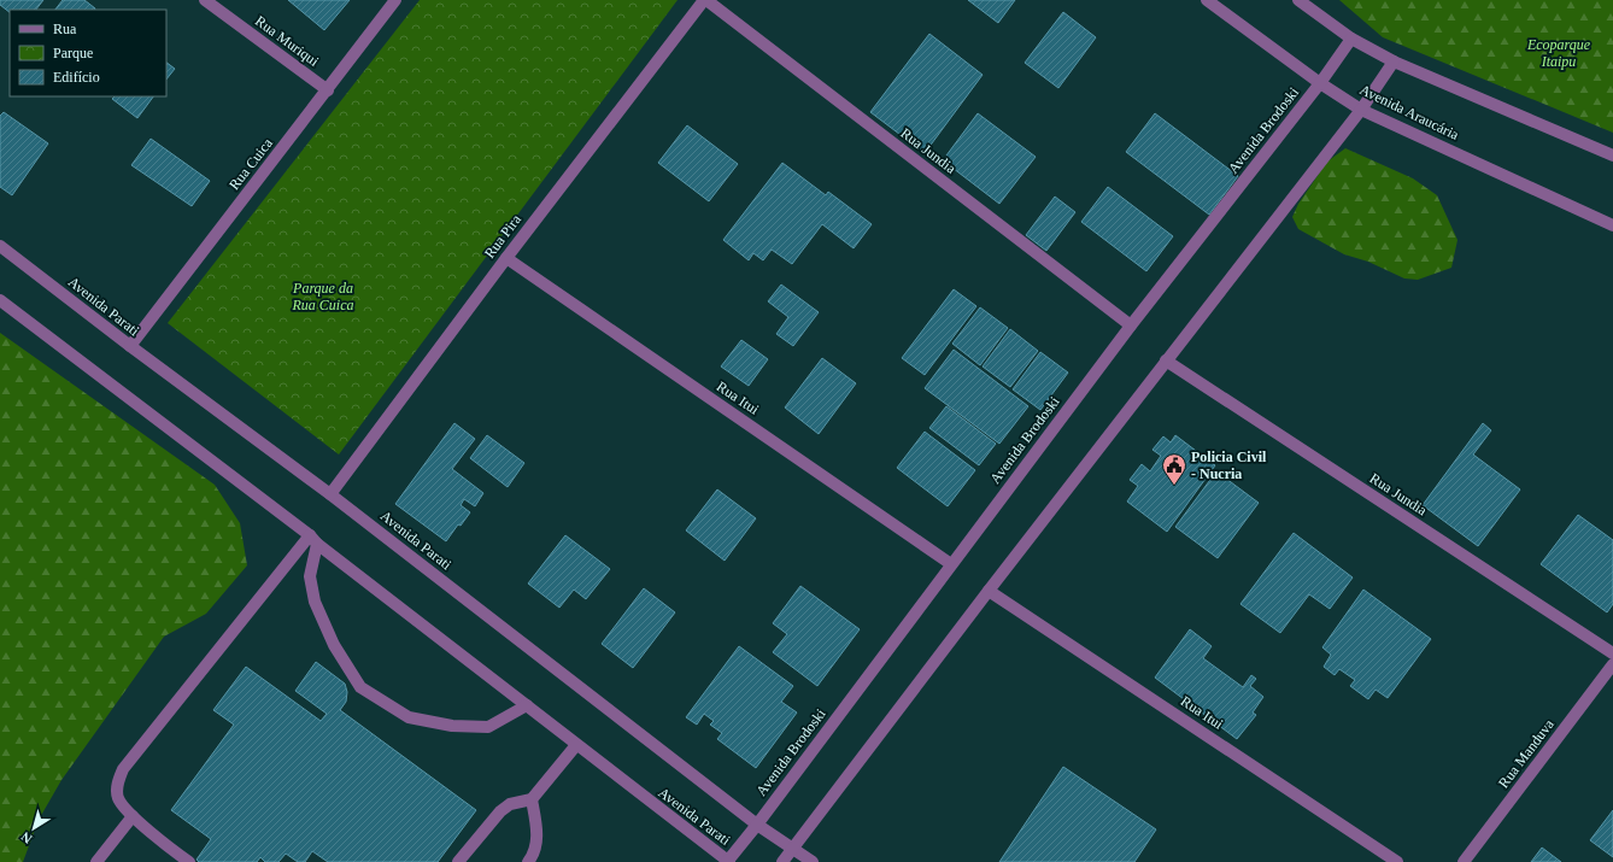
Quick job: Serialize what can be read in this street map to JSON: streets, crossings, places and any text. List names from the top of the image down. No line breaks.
{"streets":{"street":["Rua Muriqui","Avenida Araucária","Avenida Brodoski","Rua Jundia","Rua Cuica","Rua Pira","Avenida Parati","Rua Itui","Rua Manduva"]},"crossings":[["Rua Muriqui","Rua Cuica"],["Avenida Araucária","Avenida Brodoski"],["Avenida Brodoski","Rua Jundia"],["Avenida Brodoski","Avenida Parati"],["Avenida Brodoski","Rua Itui"],["Rua Jundia","Rua Pira"],["Rua Cuica","Avenida Parati"],["Rua Pira","Avenida Parati"],["Rua Pira","Rua Itui"]],"parks":["Ecoparque Itaipu","Parque da Rua Cuica"],"places":{"public building":["Policia Civil - Nucria"]},"legend":["Rua","Parque","Edifício"],"north":"bottom left"}
